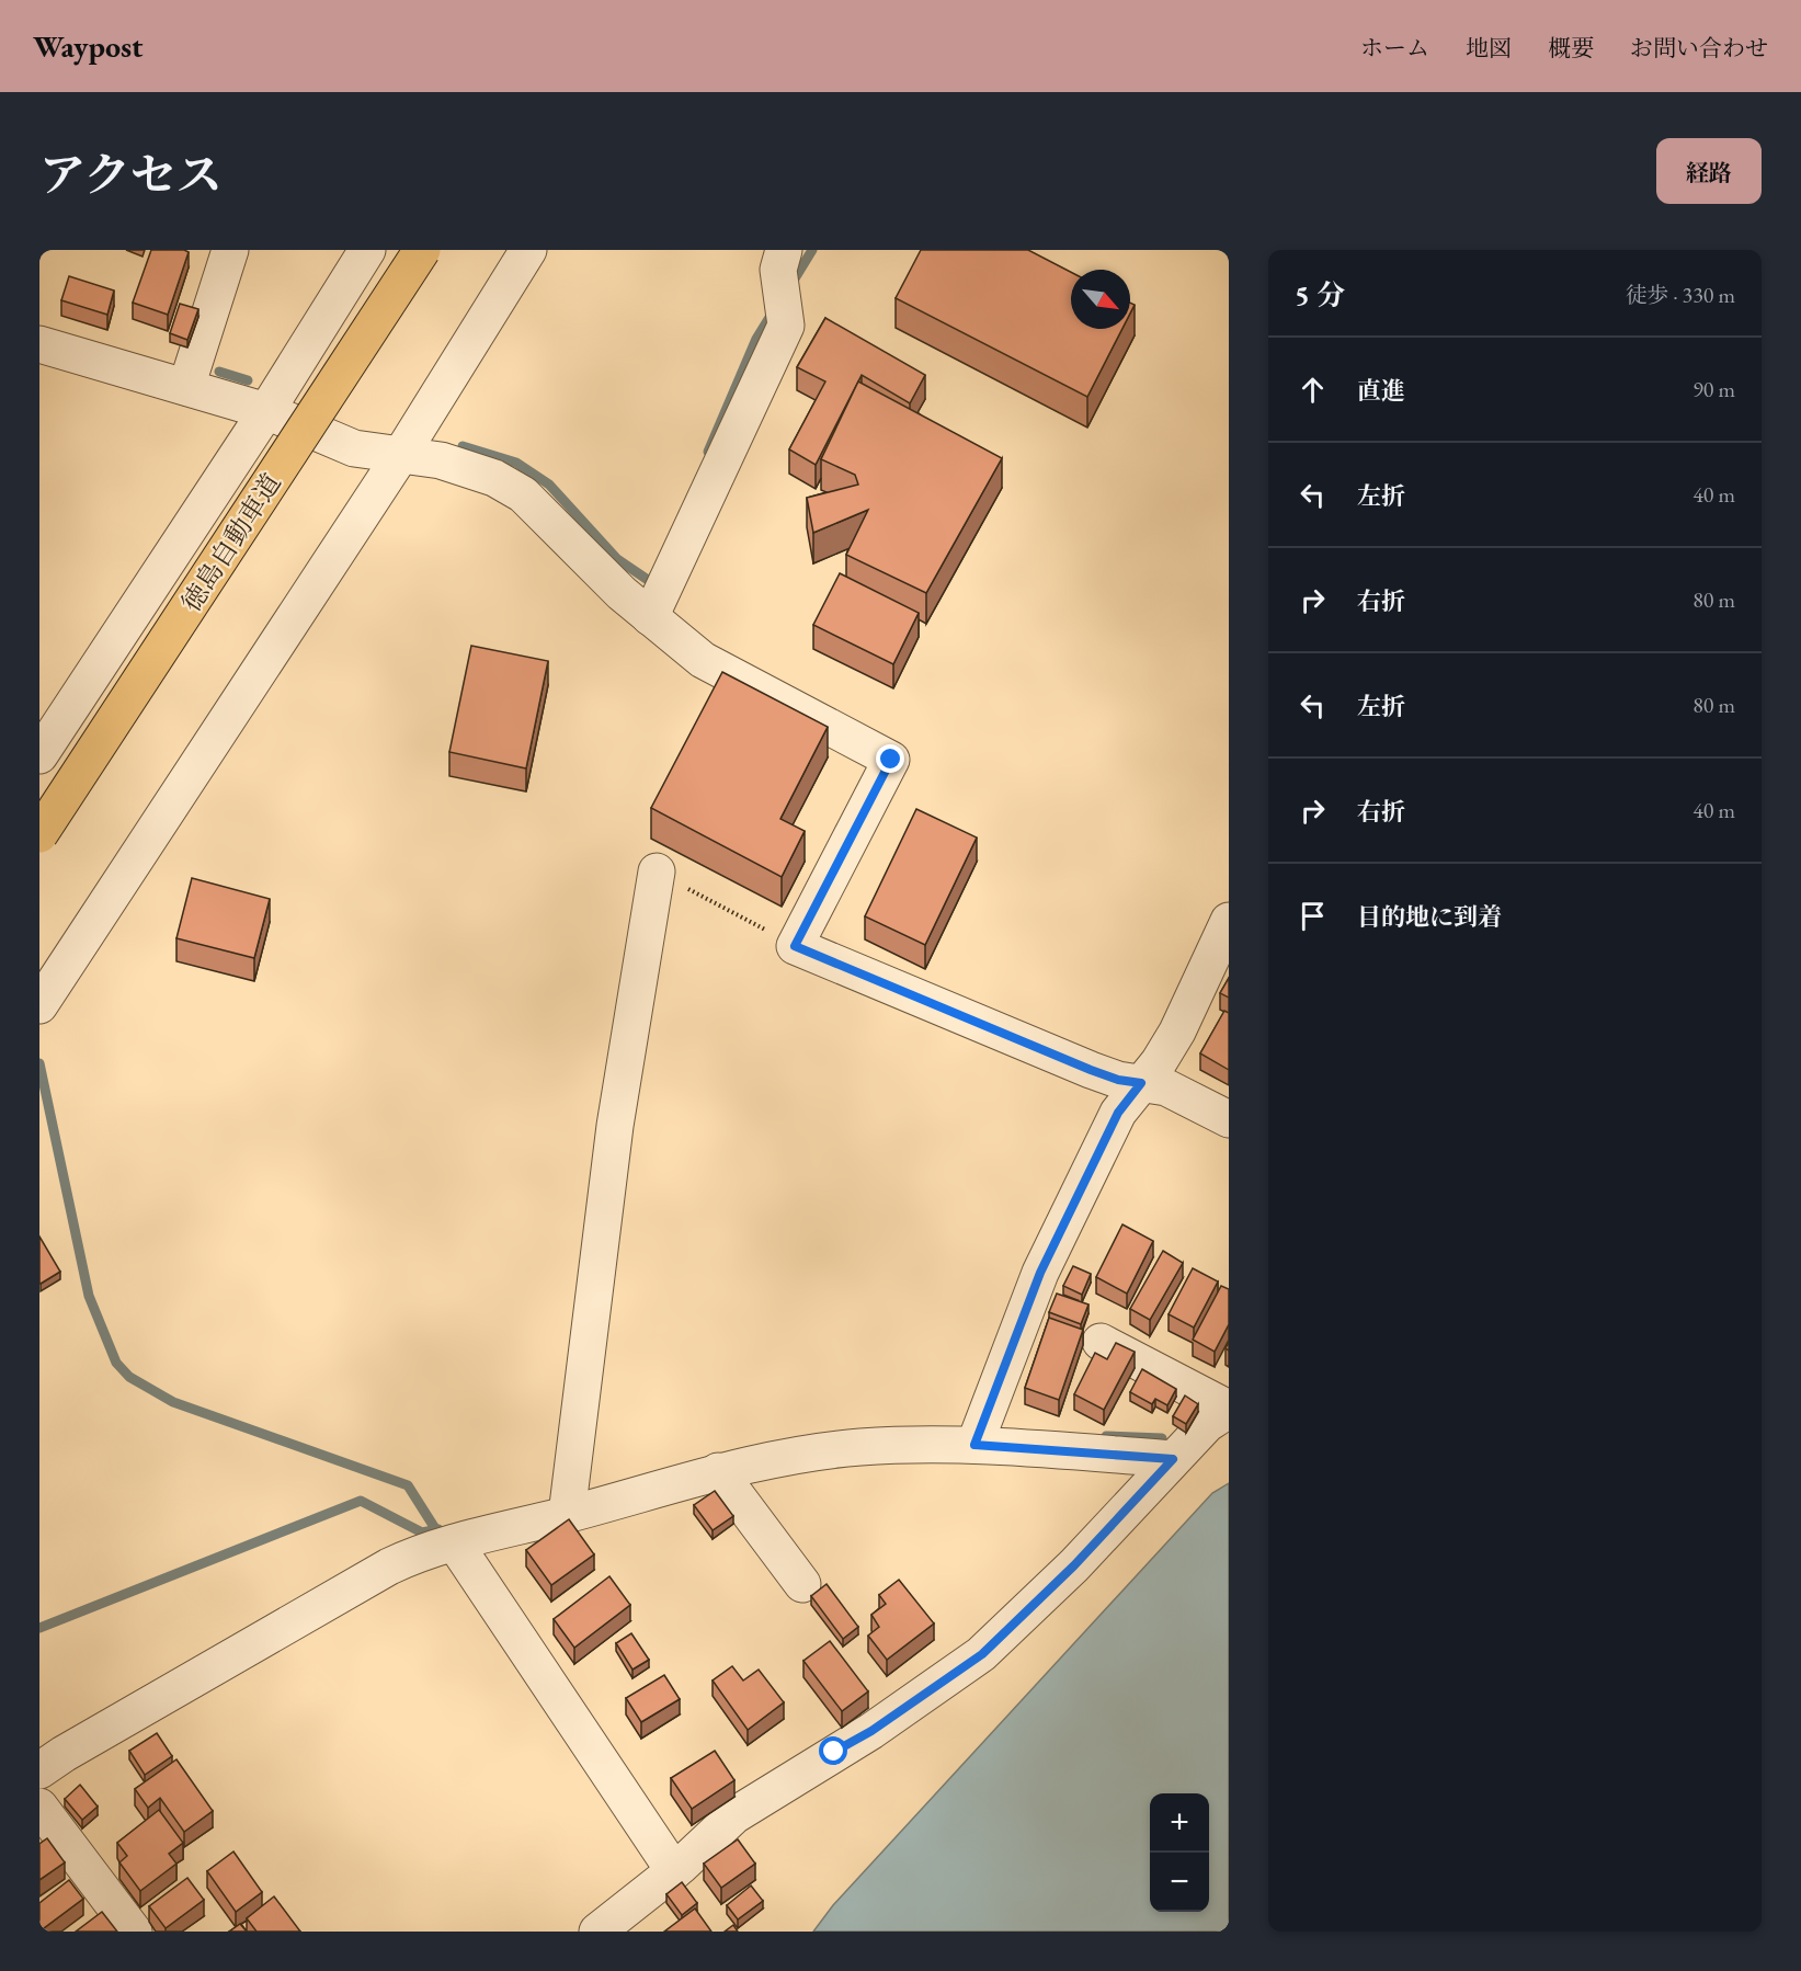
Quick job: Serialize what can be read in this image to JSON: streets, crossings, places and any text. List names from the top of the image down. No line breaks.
{"streets":{"highway":["徳島自動車道"]},"north":"bottom right","page":{"header":"Waypost","nav":["ホーム","地図","概要","お問い合わせ"],"title":"アクセス","buttons":"経路","heading":["5 分","徒歩 · 330 m"],"list":[["直進","90 m"],["左折","40 m"],["右折","80 m"],["左折","80 m"],["右折","40 m"],"目的地に到着"],"map_buttons":["+","−"]}}
